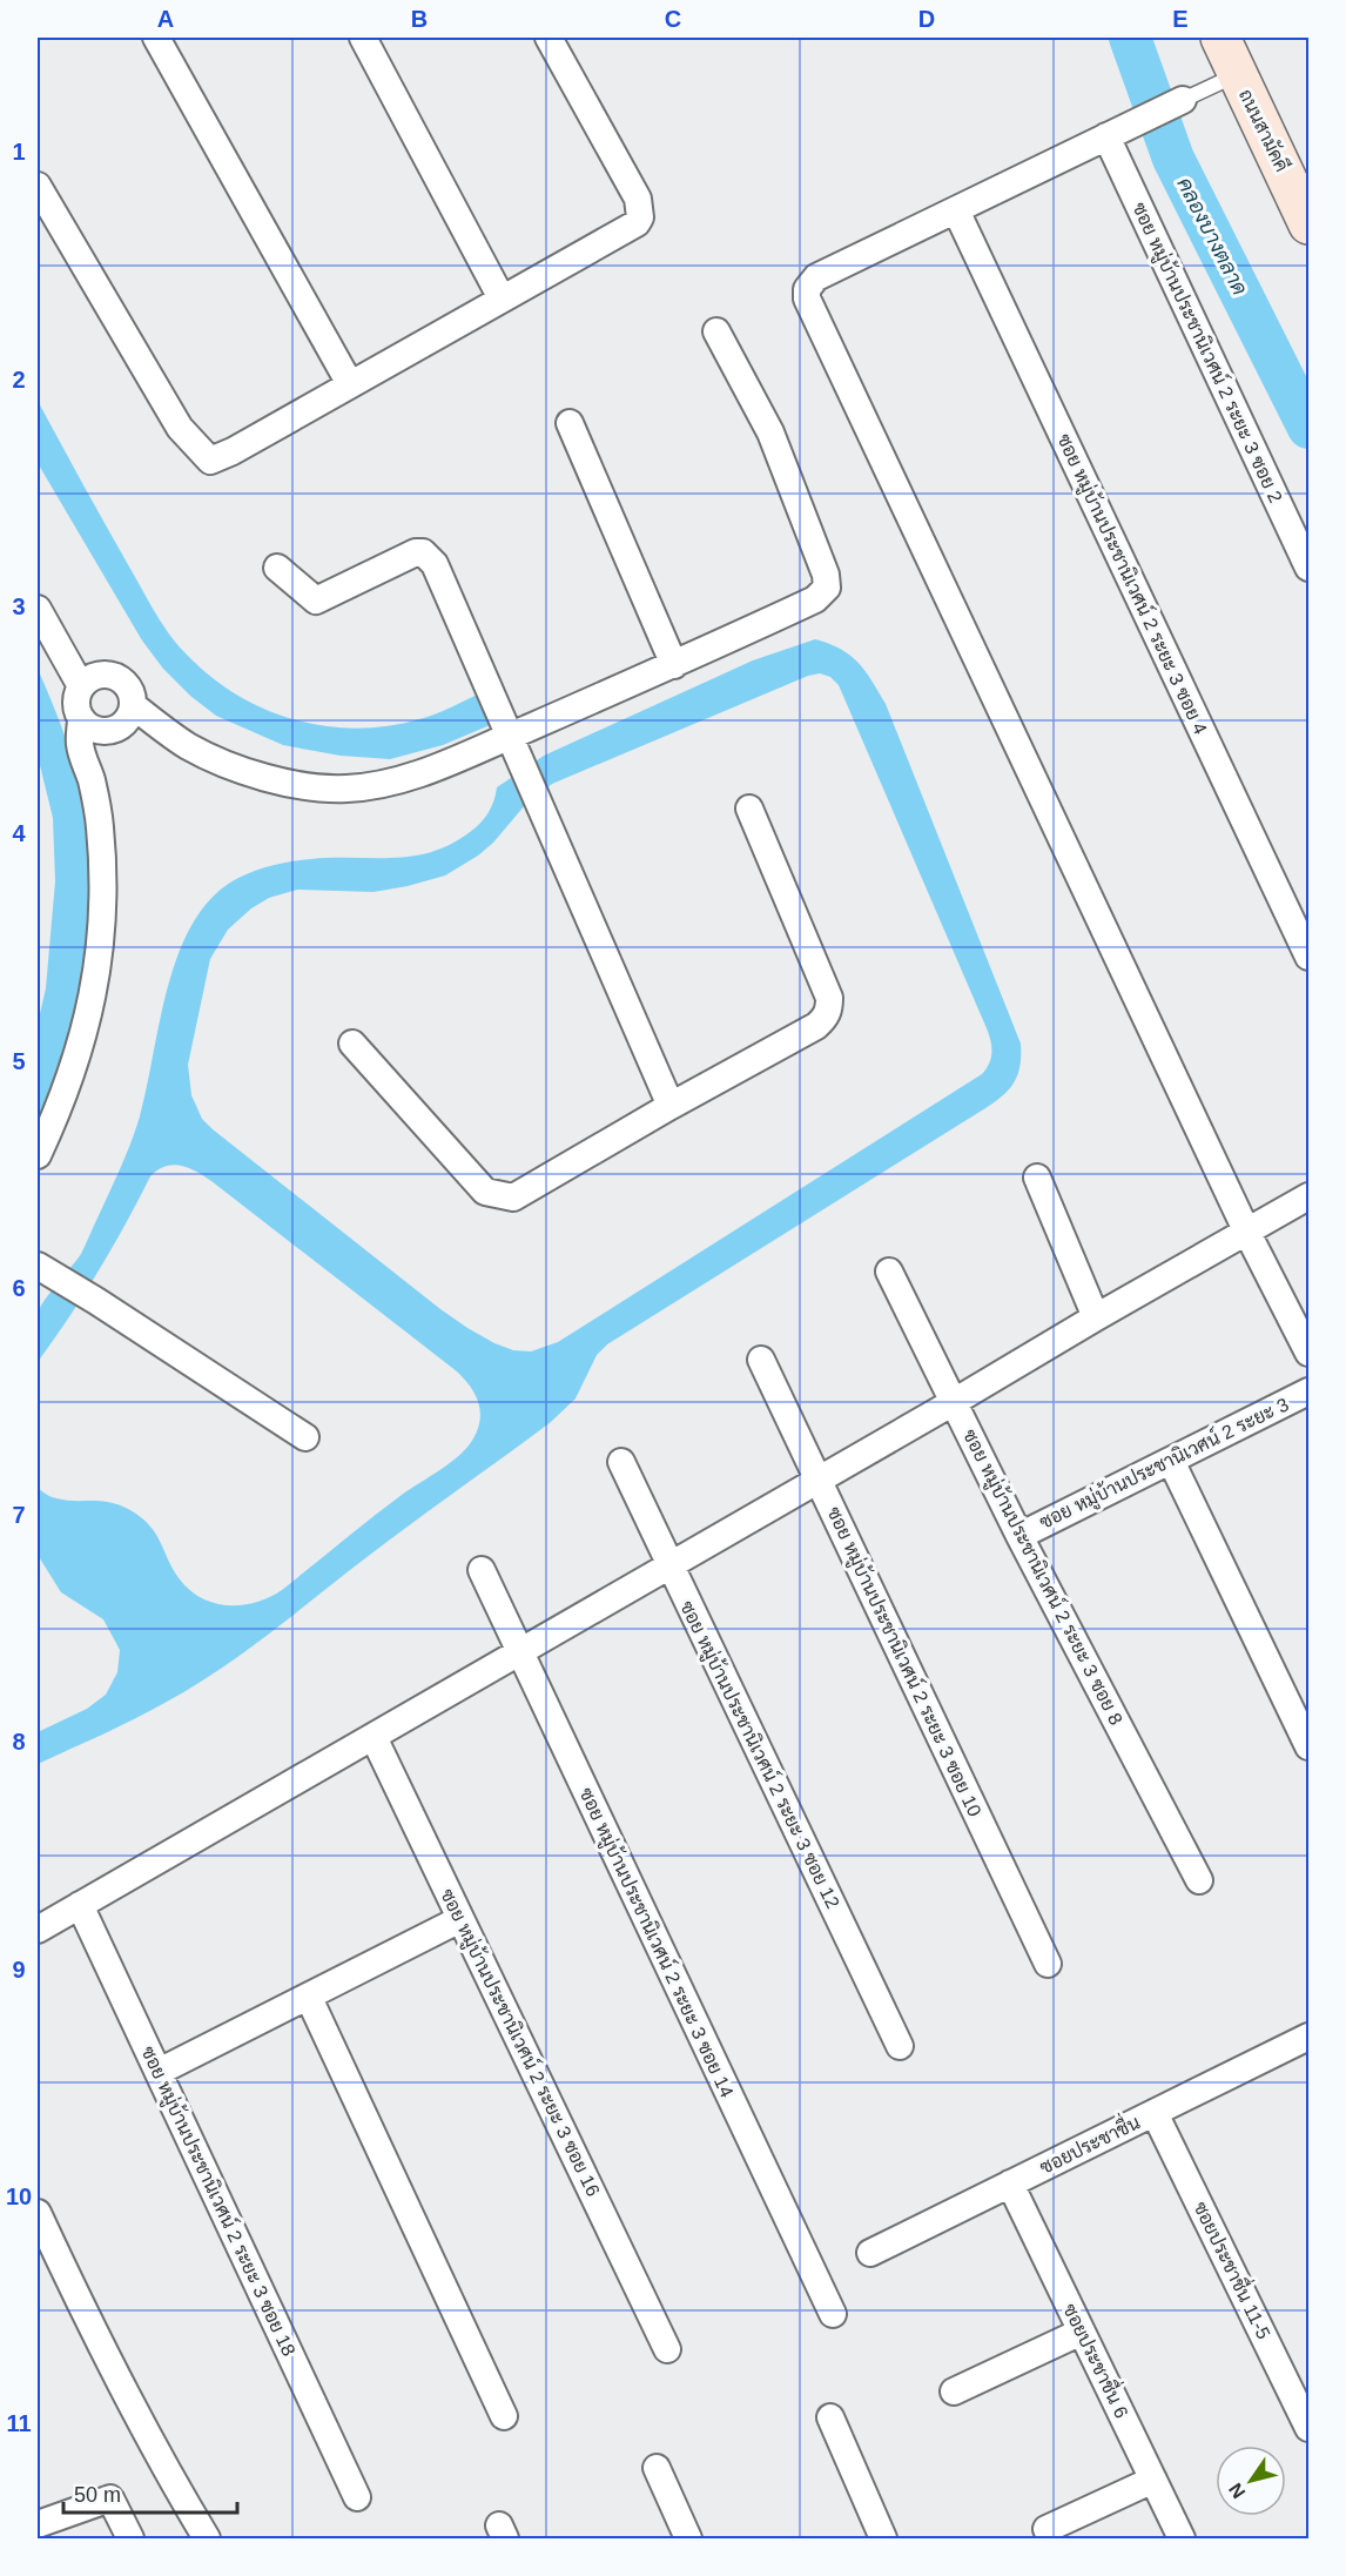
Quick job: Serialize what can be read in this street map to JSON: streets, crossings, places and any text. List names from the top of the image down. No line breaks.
{"streets":{"main road":["ถนนสามัคคี"],"street":["ซอย หมู่บ้านประชานิเวศน์ 2 ระยะ 3 ซอย 2","ซอย หมู่บ้านประชานิเวศน์ 2 ระยะ 3 ซอย 4","ซอย หมู่บ้านประชานิเวศน์ 2 ระยะ 3","ซอย หมู่บ้านประชานิเวศน์ 2 ระยะ 3 ซอย 8","ซอย หมู่บ้านประชานิเวศน์ 2 ระยะ 3 ซอย 10","ซอย หมู่บ้านประชานิเวศน์ 2 ระยะ 3 ซอย 12","ซอย หมู่บ้านประชานิเวศน์ 2 ระยะ 3 ซอย 14","ซอย หมู่บ้านประชานิเวศน์ 2 ระยะ 3 ซอย 16","ซอยประชาชื่น","ซอย หมู่บ้านประชานิเวศน์ 2 ระยะ 3 ซอย 18","ซอยประชาชื่น 11-5","ซอยประชาชื่น 6"]},"crossings":[["ซอย หมู่บ้านประชานิเวศน์ 2 ระยะ 3","ซอย หมู่บ้านประชานิเวศน์ 2 ระยะ 3 ซอย 8"],["ซอยประชาชื่น","ซอยประชาชื่น 11-5"],["ซอยประชาชื่น","ซอยประชาชื่น 6"]],"water":["คลองบางตลาด"],"scale_bar":"50 m","north":"bottom left","grid":{"columns":["A","B","C","D","E"],"rows":["1","2","3","4","5","6","7","8","9","10","11"]}}
